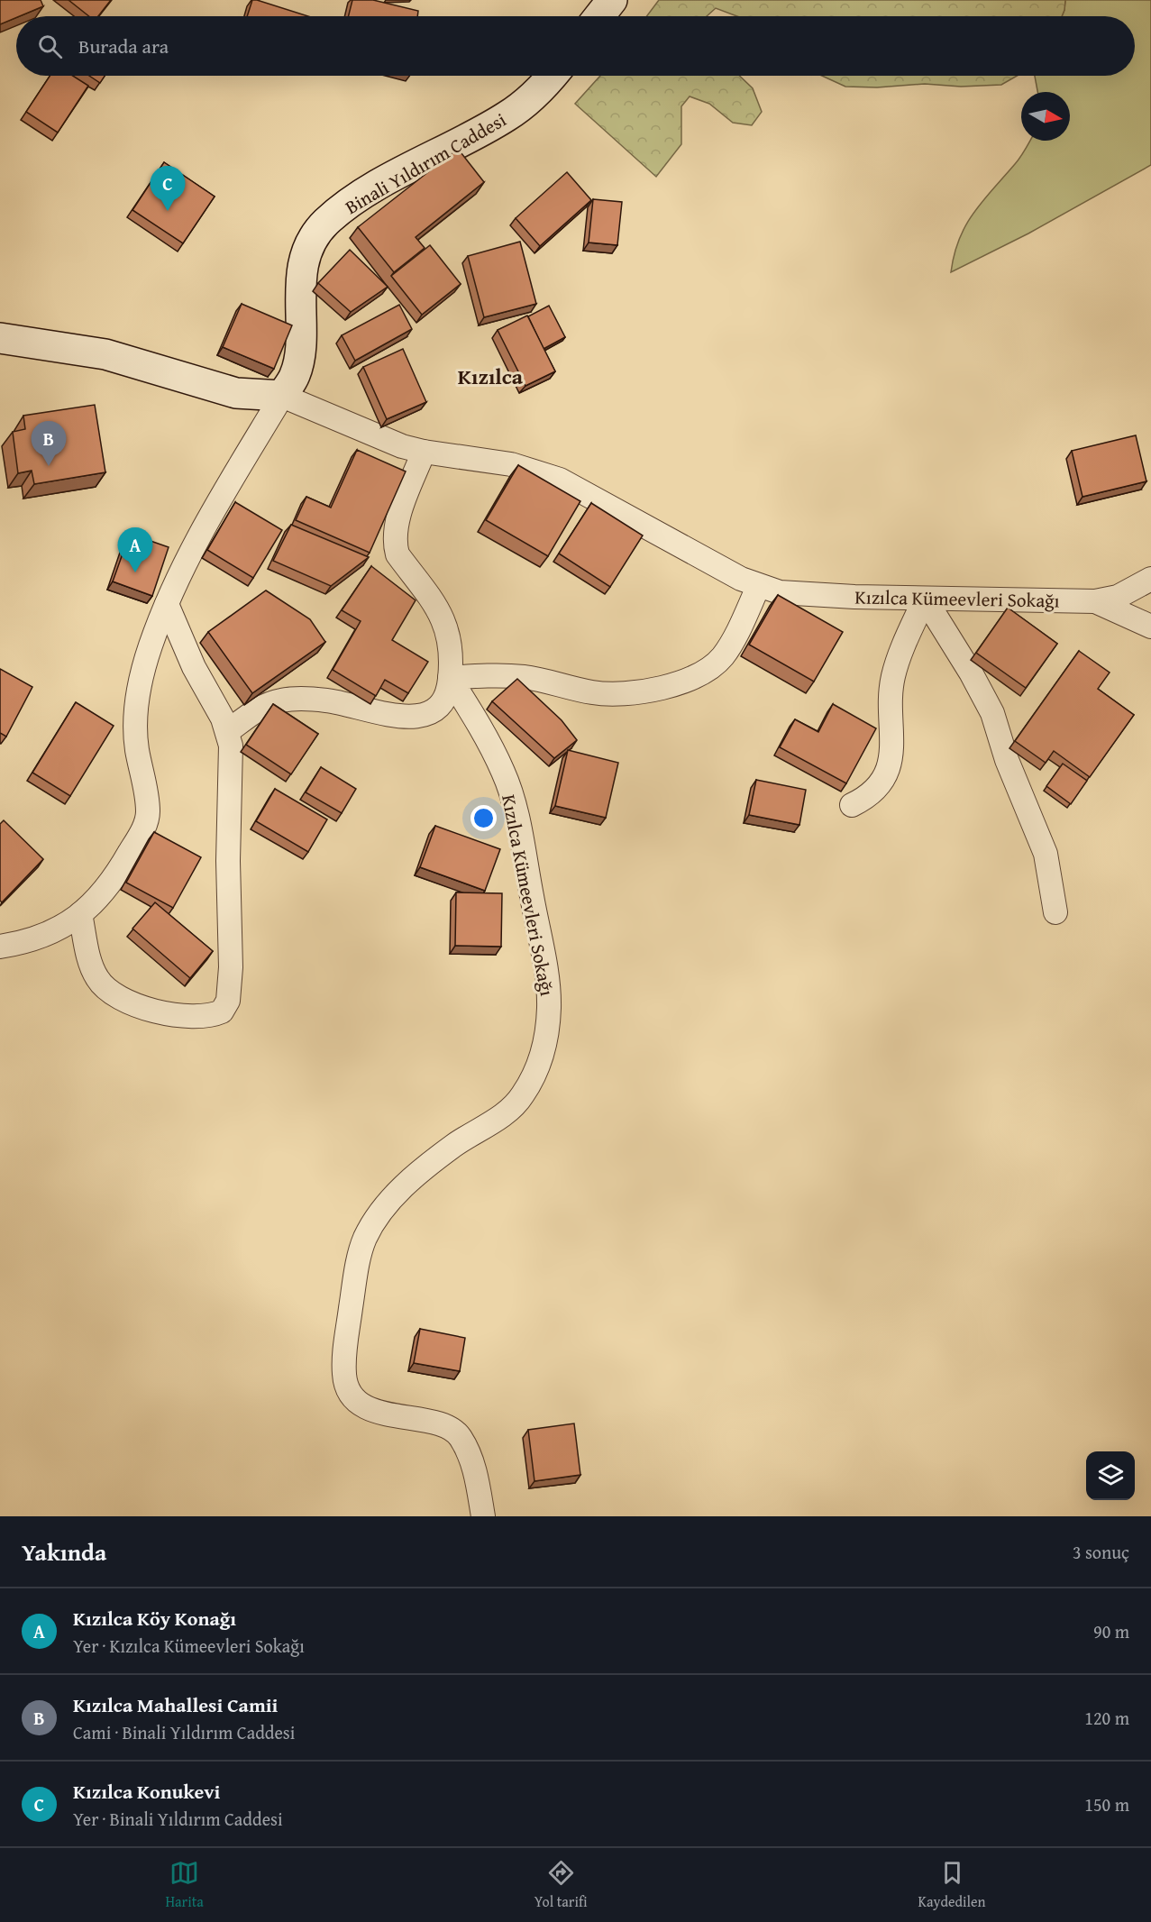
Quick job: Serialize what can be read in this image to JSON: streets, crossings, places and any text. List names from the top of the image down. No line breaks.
{"streets":{"street":["Binali Yıldırım Caddesi","Kızılca Kümeevleri Sokağı"]},"crossings":[["Binali Yıldırım Caddesi","Kızılca Kümeevleri Sokağı"]],"districts":["Kızılca"],"north":"right","page":{"search":"Burada ara","pins":["C","B","A"],"heading":["Yakında","3 sonuç"],"list":[{"mark":"A","name":"Kızılca Köy Konağı","note":"Yer · Kızılca Kümeevleri Sokağı","value":"90 m"},{"mark":"B","name":"Kızılca Mahallesi Camii","note":"Cami · Binali Yıldırım Caddesi","value":"120 m"},{"mark":"C","name":"Kızılca Konukevi","note":"Yer · Binali Yıldırım Caddesi","value":"150 m"}],"nav":["Harita","Yol tarifi","Kaydedilen"]}}
